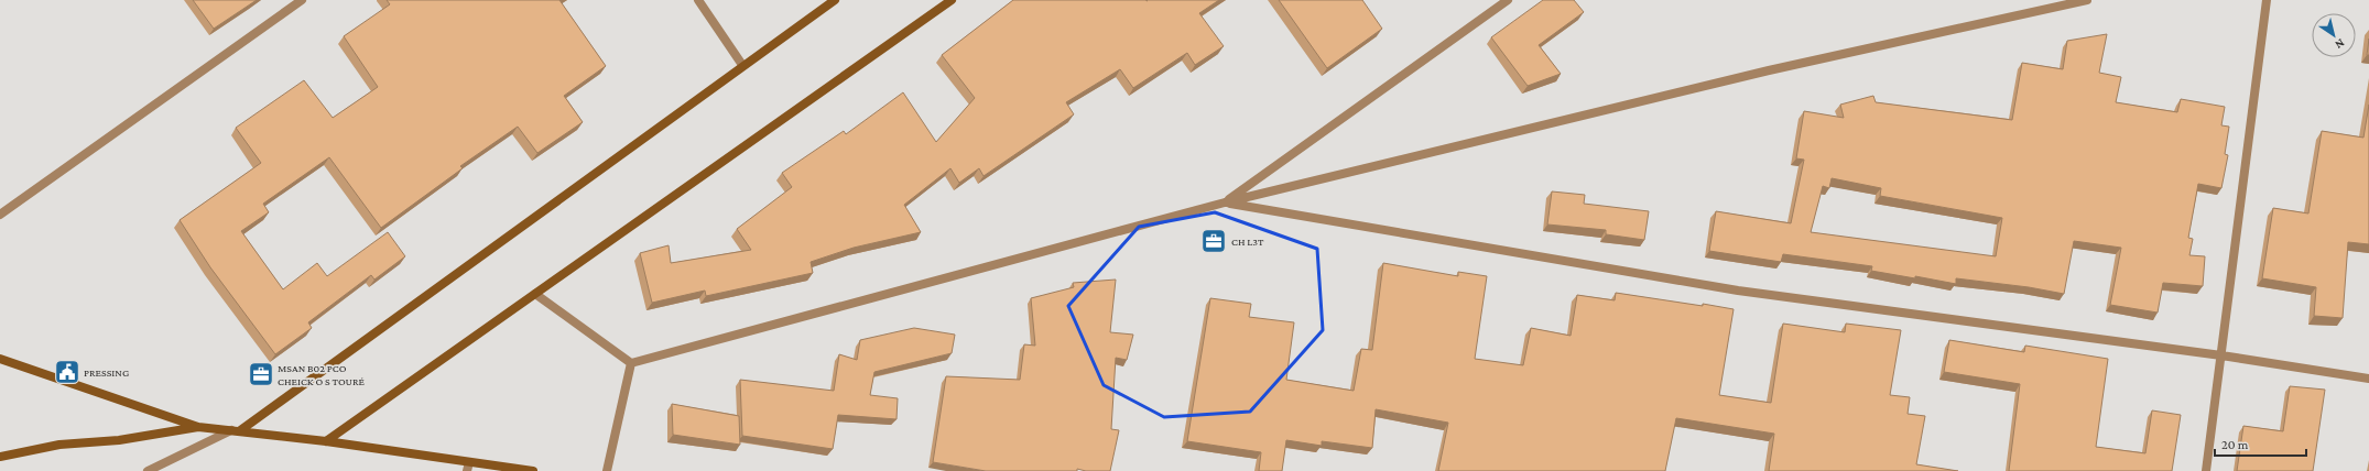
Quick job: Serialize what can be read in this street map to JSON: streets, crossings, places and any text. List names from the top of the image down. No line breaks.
{"places":{"office":["CH L3T","MSAN B02 PCO CHEICK O S TOURÉ"],"public building":["PRESSING"]},"scale_bar":"20 m","north":"bottom right"}
